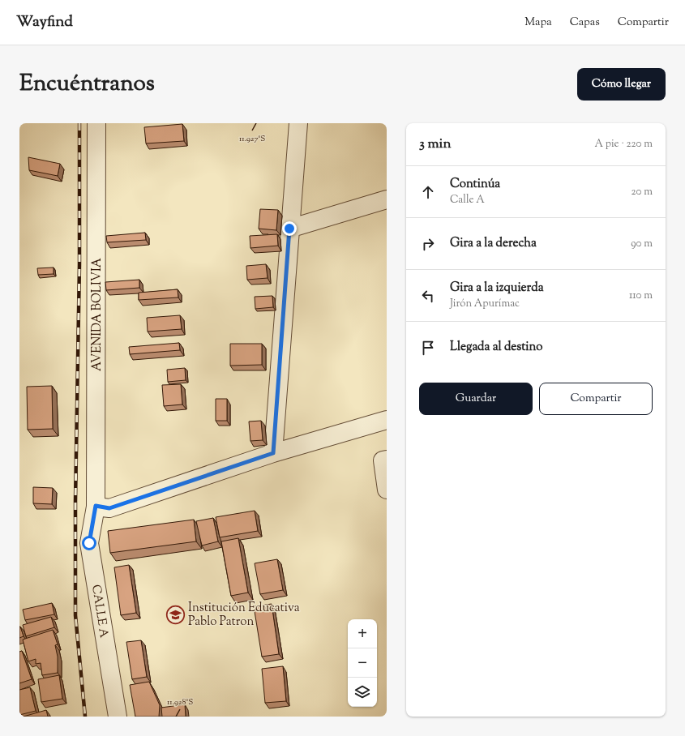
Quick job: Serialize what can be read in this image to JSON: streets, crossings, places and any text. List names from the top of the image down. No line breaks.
{"streets":{"street":["AVENIDA BOLIVIA","CALLE A"]},"crossings":[["AVENIDA BOLIVIA","CALLE A"]],"places":{"school or university":["Institución Educativa Pablo Patron"]},"page":{"header":"Wayfind","nav":["Mapa","Capas","Compartir"],"title":"Encuéntranos","buttons":["Cómo llegar",["Guardar","Compartir"]],"heading":["3 min","A pie · 220 m"],"list":[["Continúa","Calle A","20 m"],["Gira a la derecha","90 m"],["Gira a la izquierda","Jirón Apurímac","110 m"],"Llegada al destino"],"map_buttons":["+","−"]},"coordinates":["11.927°S","11.928°S"]}
